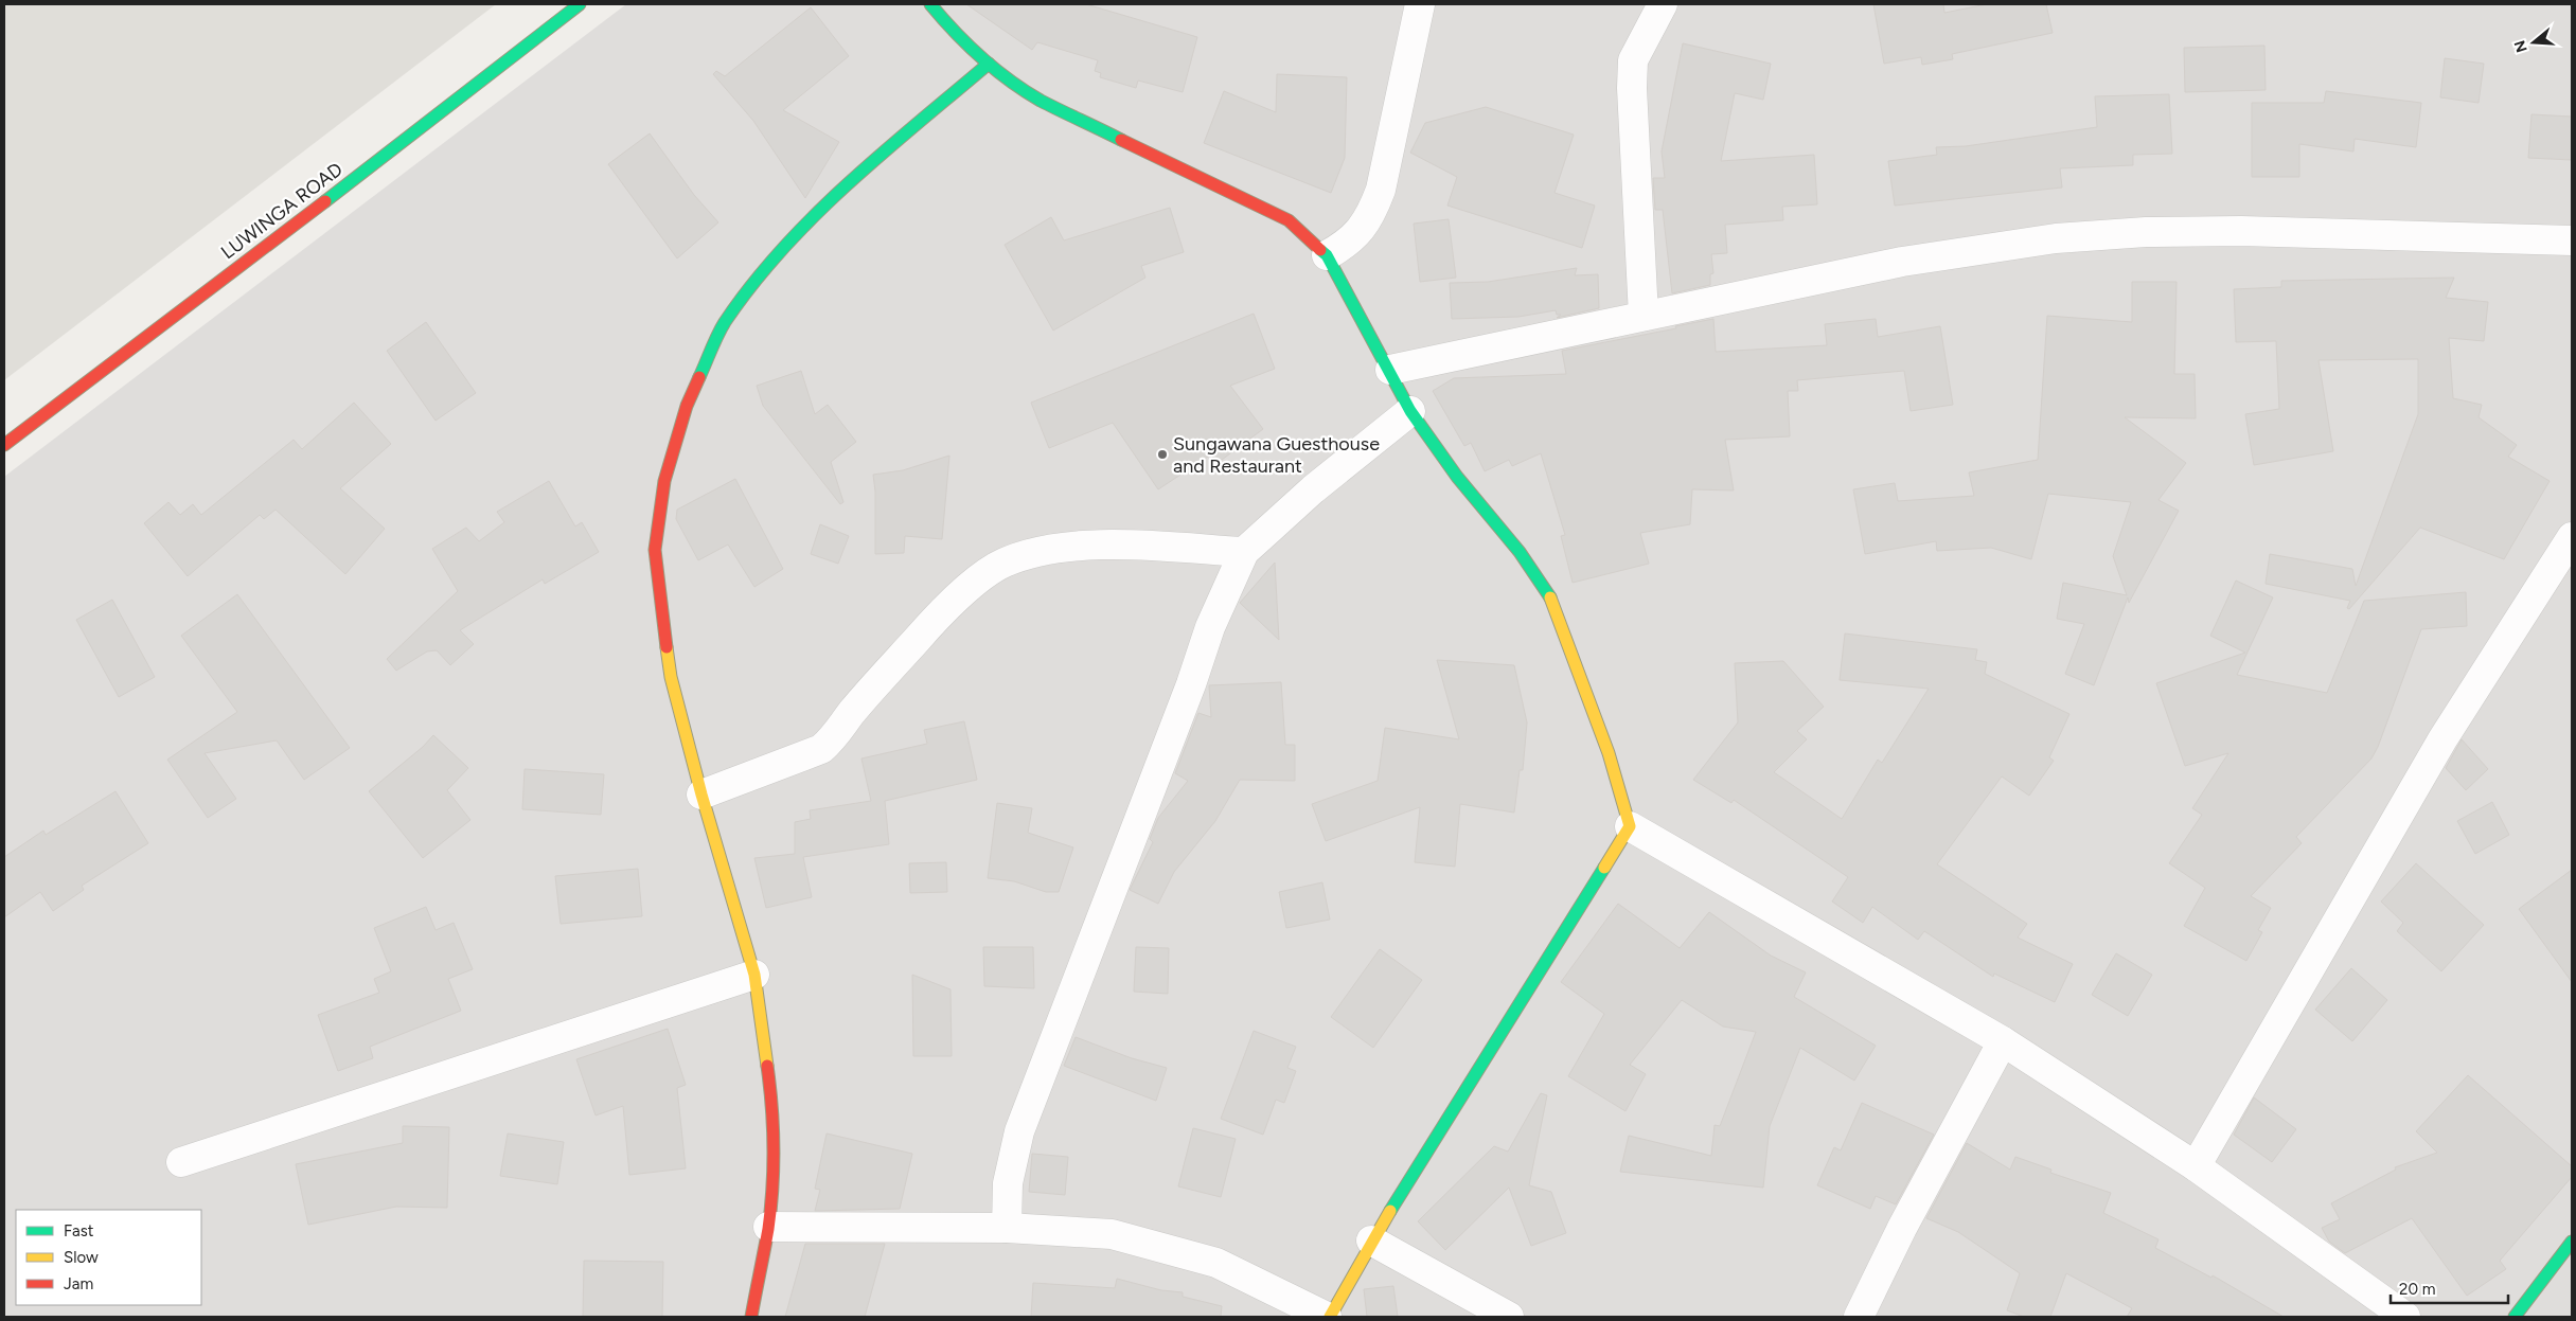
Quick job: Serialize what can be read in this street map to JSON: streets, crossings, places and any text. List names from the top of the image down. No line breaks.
{"streets":{"main road":["LUWINGA ROAD"]},"places":["Sungawana Guesthouse and Restaurant"],"legend":["Fast","Slow","Jam"],"scale_bar":"20 m","north":"left"}
